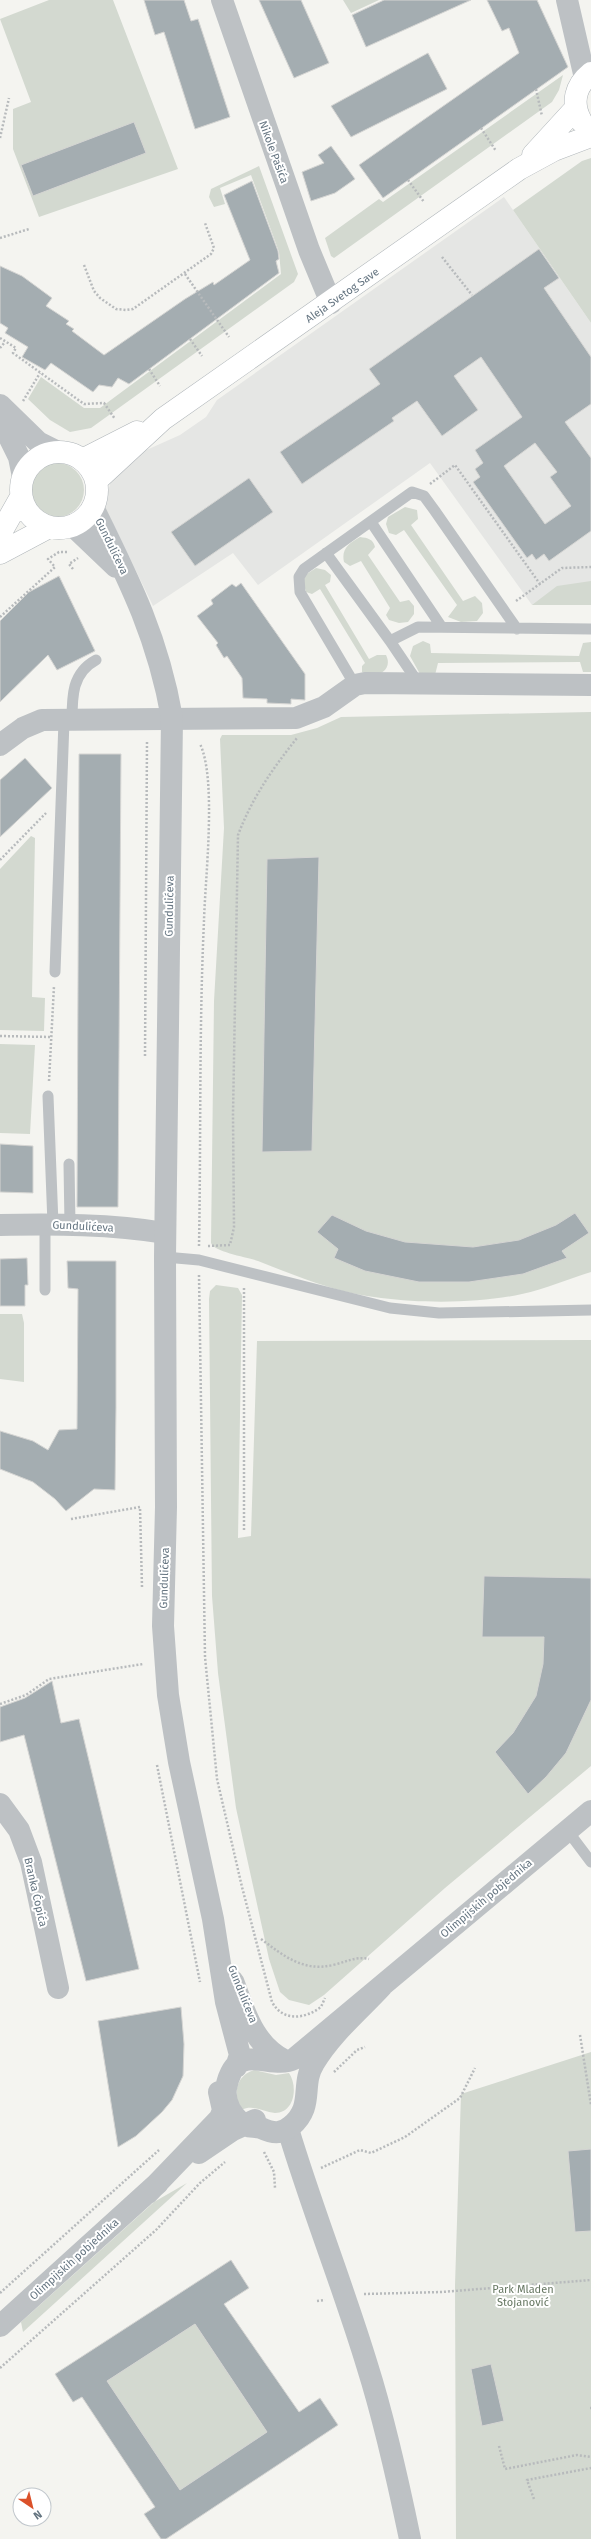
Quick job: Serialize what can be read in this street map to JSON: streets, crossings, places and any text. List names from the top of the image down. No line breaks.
{"streets":{"main road":["Aleja Svetog Save"],"street":["Nikole Pašića","Gundulićeva","Branka Ćopića","Olimpijskih pobjednika"]},"crossings":[["Nikole Pašića","Aleja Svetog Save"],["Aleja Svetog Save","Gundulićeva"],["Gundulićeva","Olimpijskih pobjednika"]],"parks":["Park Mladen Stojanović"],"north":"bottom right"}
